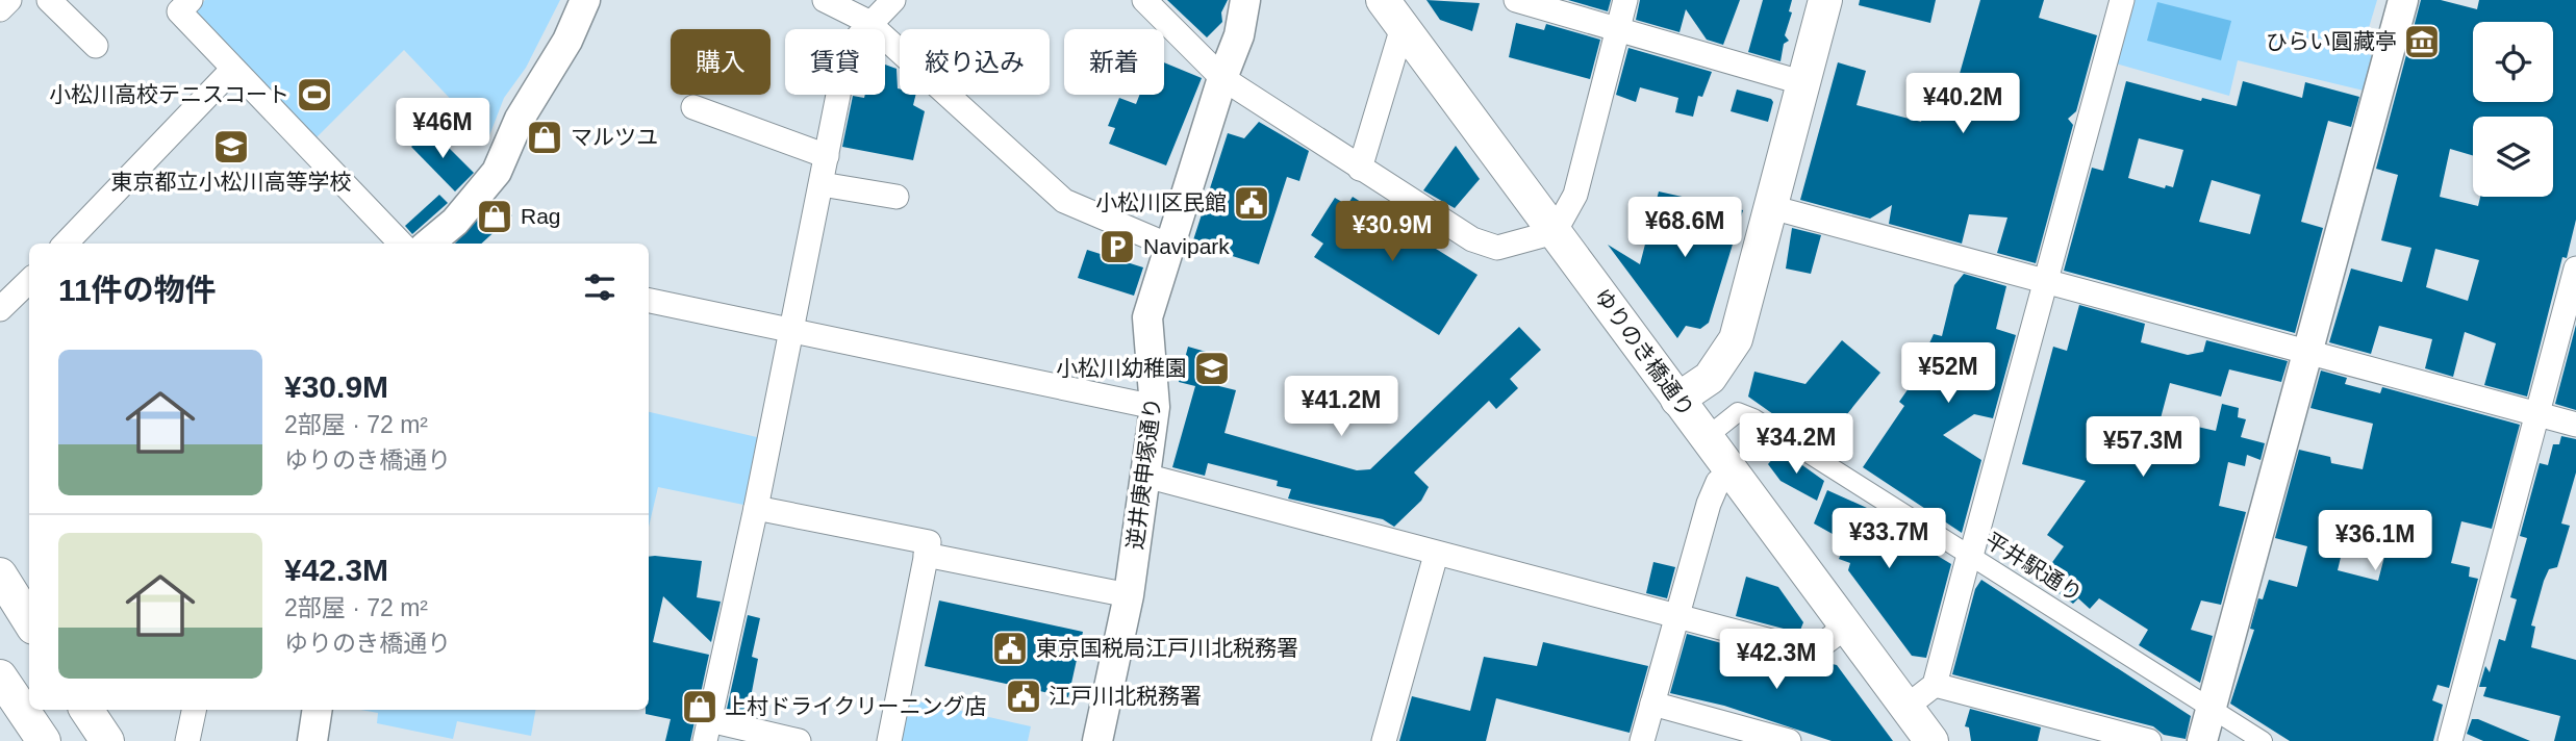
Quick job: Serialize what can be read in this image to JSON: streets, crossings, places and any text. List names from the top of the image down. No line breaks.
{"streets":{"main road":["ゆりのき橋通り"],"street":["逆井庚申塚通り","平井駅通り"]},"crossings":[["ゆりのき橋通り","平井駅通り"]],"places":{"museum":["ひらい圓藏亭"],"sports":["小松川高校テニスコート"],"shop":["マルツユ","Rag","上村ドライクリーニング店"],"school or university":["東京都立小松川高等学校","小松川幼稚園"],"public building":["小松川区民館","東京国税局江戸川北税務署","江戸川北税務署"],"parking":["Navipark"]},"page":{"chip":["購入","賃貸","絞り込み","新着"],"price":["¥40.2M","¥46M","¥68.6M","¥30.9M","¥52M","¥41.2M","¥34.2M","¥57.3M","¥33.7M","¥36.1M","¥42.3M"],"heading":"11件の物件","list":[{"name":"¥30.9M","note":"2部屋 · 72 m² · ゆりのき橋通り"},{"name":"¥42.3M","note":"2部屋 · 72 m² · ゆりのき橋通り"}]}}
